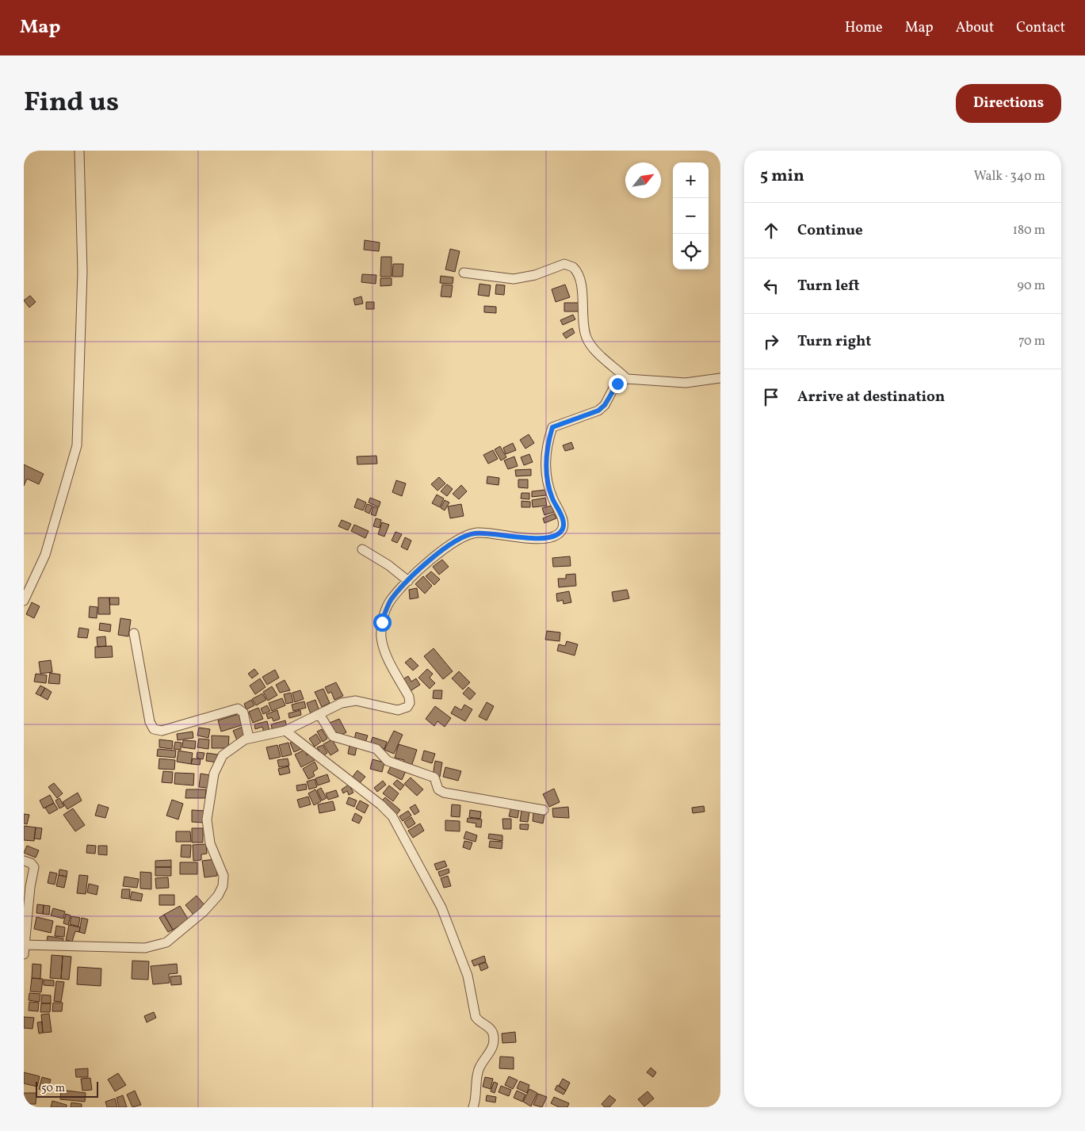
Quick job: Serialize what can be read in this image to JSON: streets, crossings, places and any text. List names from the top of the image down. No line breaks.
{"scale_bar":"50 m","north":"top right","page":{"header":"Map","nav":["Home","Map","About","Contact"],"title":"Find us","buttons":"Directions","heading":["5 min","Walk · 340 m"],"map_buttons":["+","−"],"list":[["Continue","180 m"],["Turn left","90 m"],["Turn right","70 m"],"Arrive at destination"],"scale":"50 m"}}
